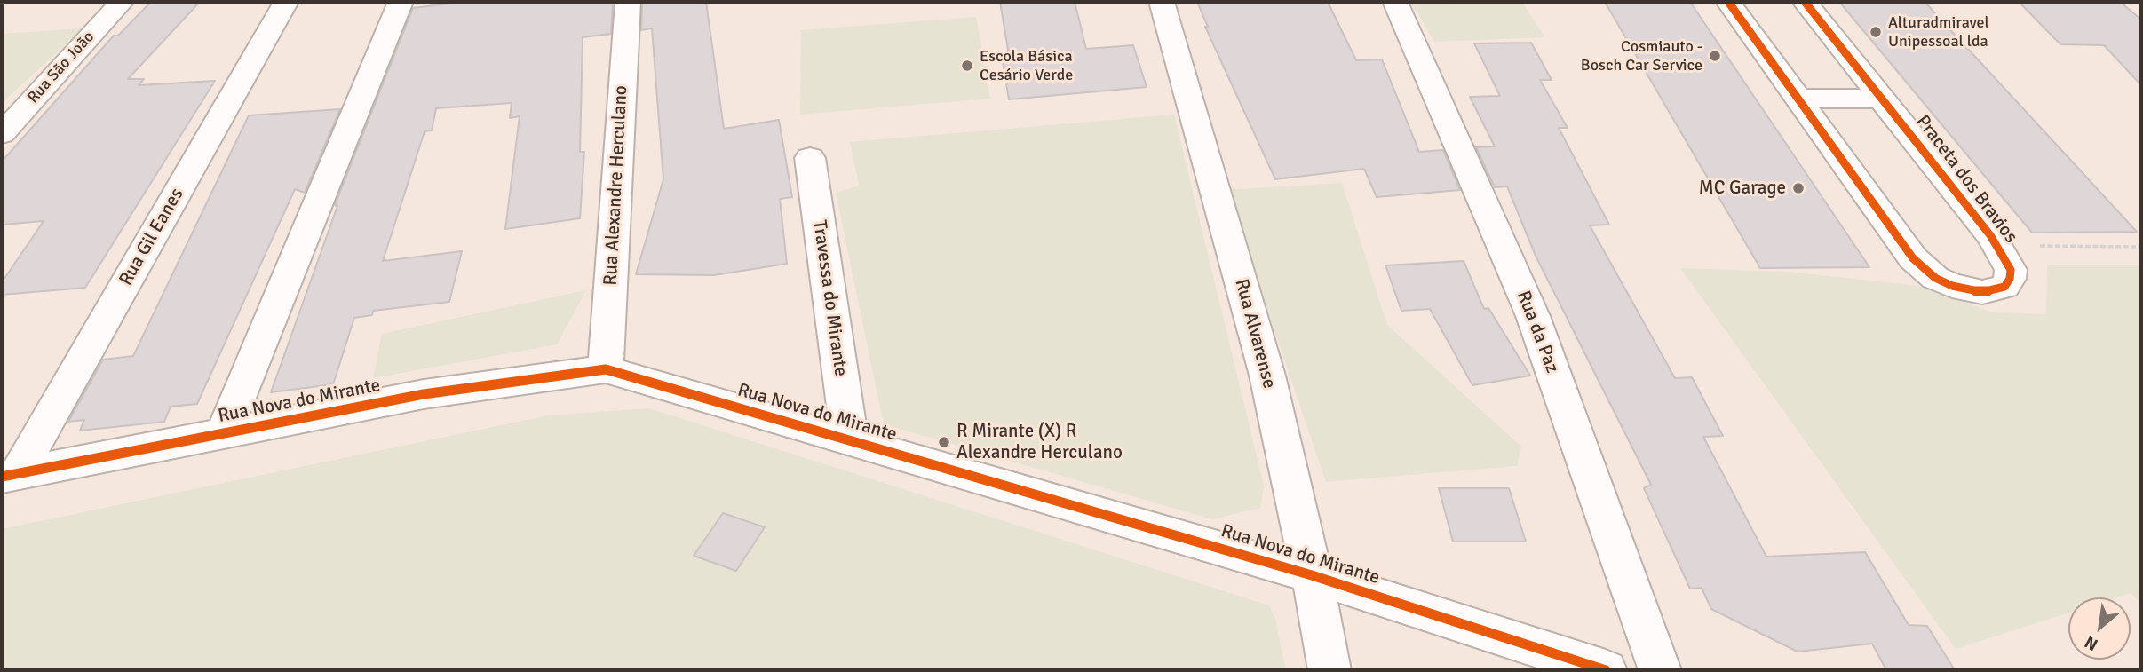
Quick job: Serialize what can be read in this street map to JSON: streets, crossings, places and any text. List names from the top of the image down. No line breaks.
{"streets":{"street":["Rua São João","Praceta dos Bravios","Rua Alexandre Herculano","Rua Gil Eanes","Travessa do Mirante","Rua da Paz","Rua Alvarense","Rua Nova do Mirante"]},"crossings":[["Rua Alexandre Herculano","Rua Nova do Mirante"],["Rua Gil Eanes","Rua Nova do Mirante"],["Travessa do Mirante","Rua Nova do Mirante"],["Rua Alvarense","Rua Nova do Mirante"]],"places":["Alturadmiravel Unipessoal lda","Cosmiauto - Bosch Car Service","Escola Básica Cesário Verde","MC Garage","R Mirante (X) R Alexandre Herculano"],"north":"bottom left"}
